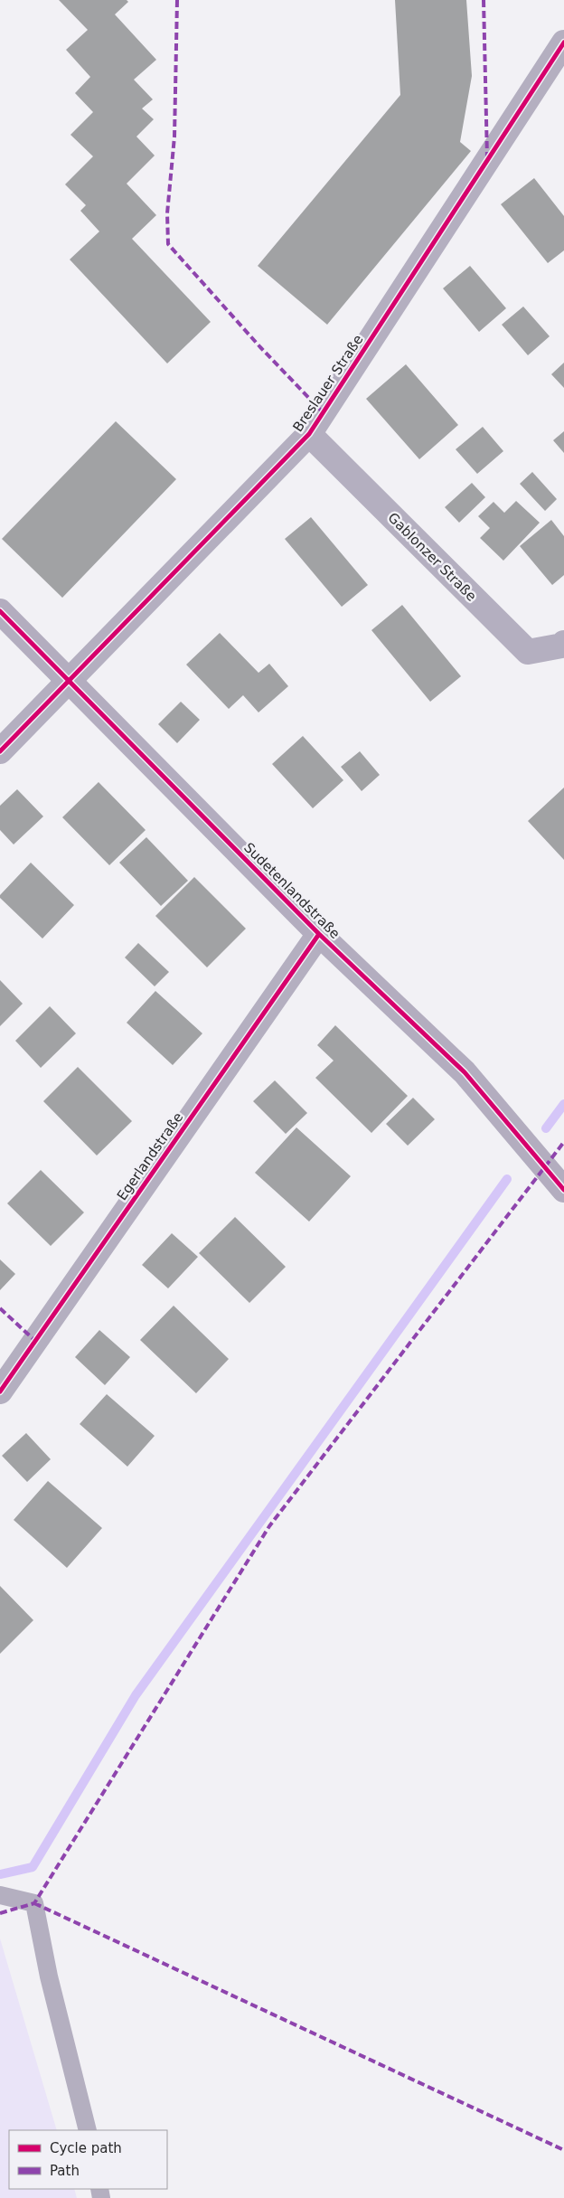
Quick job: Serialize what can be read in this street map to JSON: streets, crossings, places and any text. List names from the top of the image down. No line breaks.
{"streets":{"street":["Breslauer Straße","Gablonzer Straße","Sudetenlandstraße","Egerlandstraße"]},"crossings":[["Breslauer Straße","Gablonzer Straße"],["Breslauer Straße","Sudetenlandstraße"],["Sudetenlandstraße","Egerlandstraße"]],"legend":["Cycle path","Path"]}
